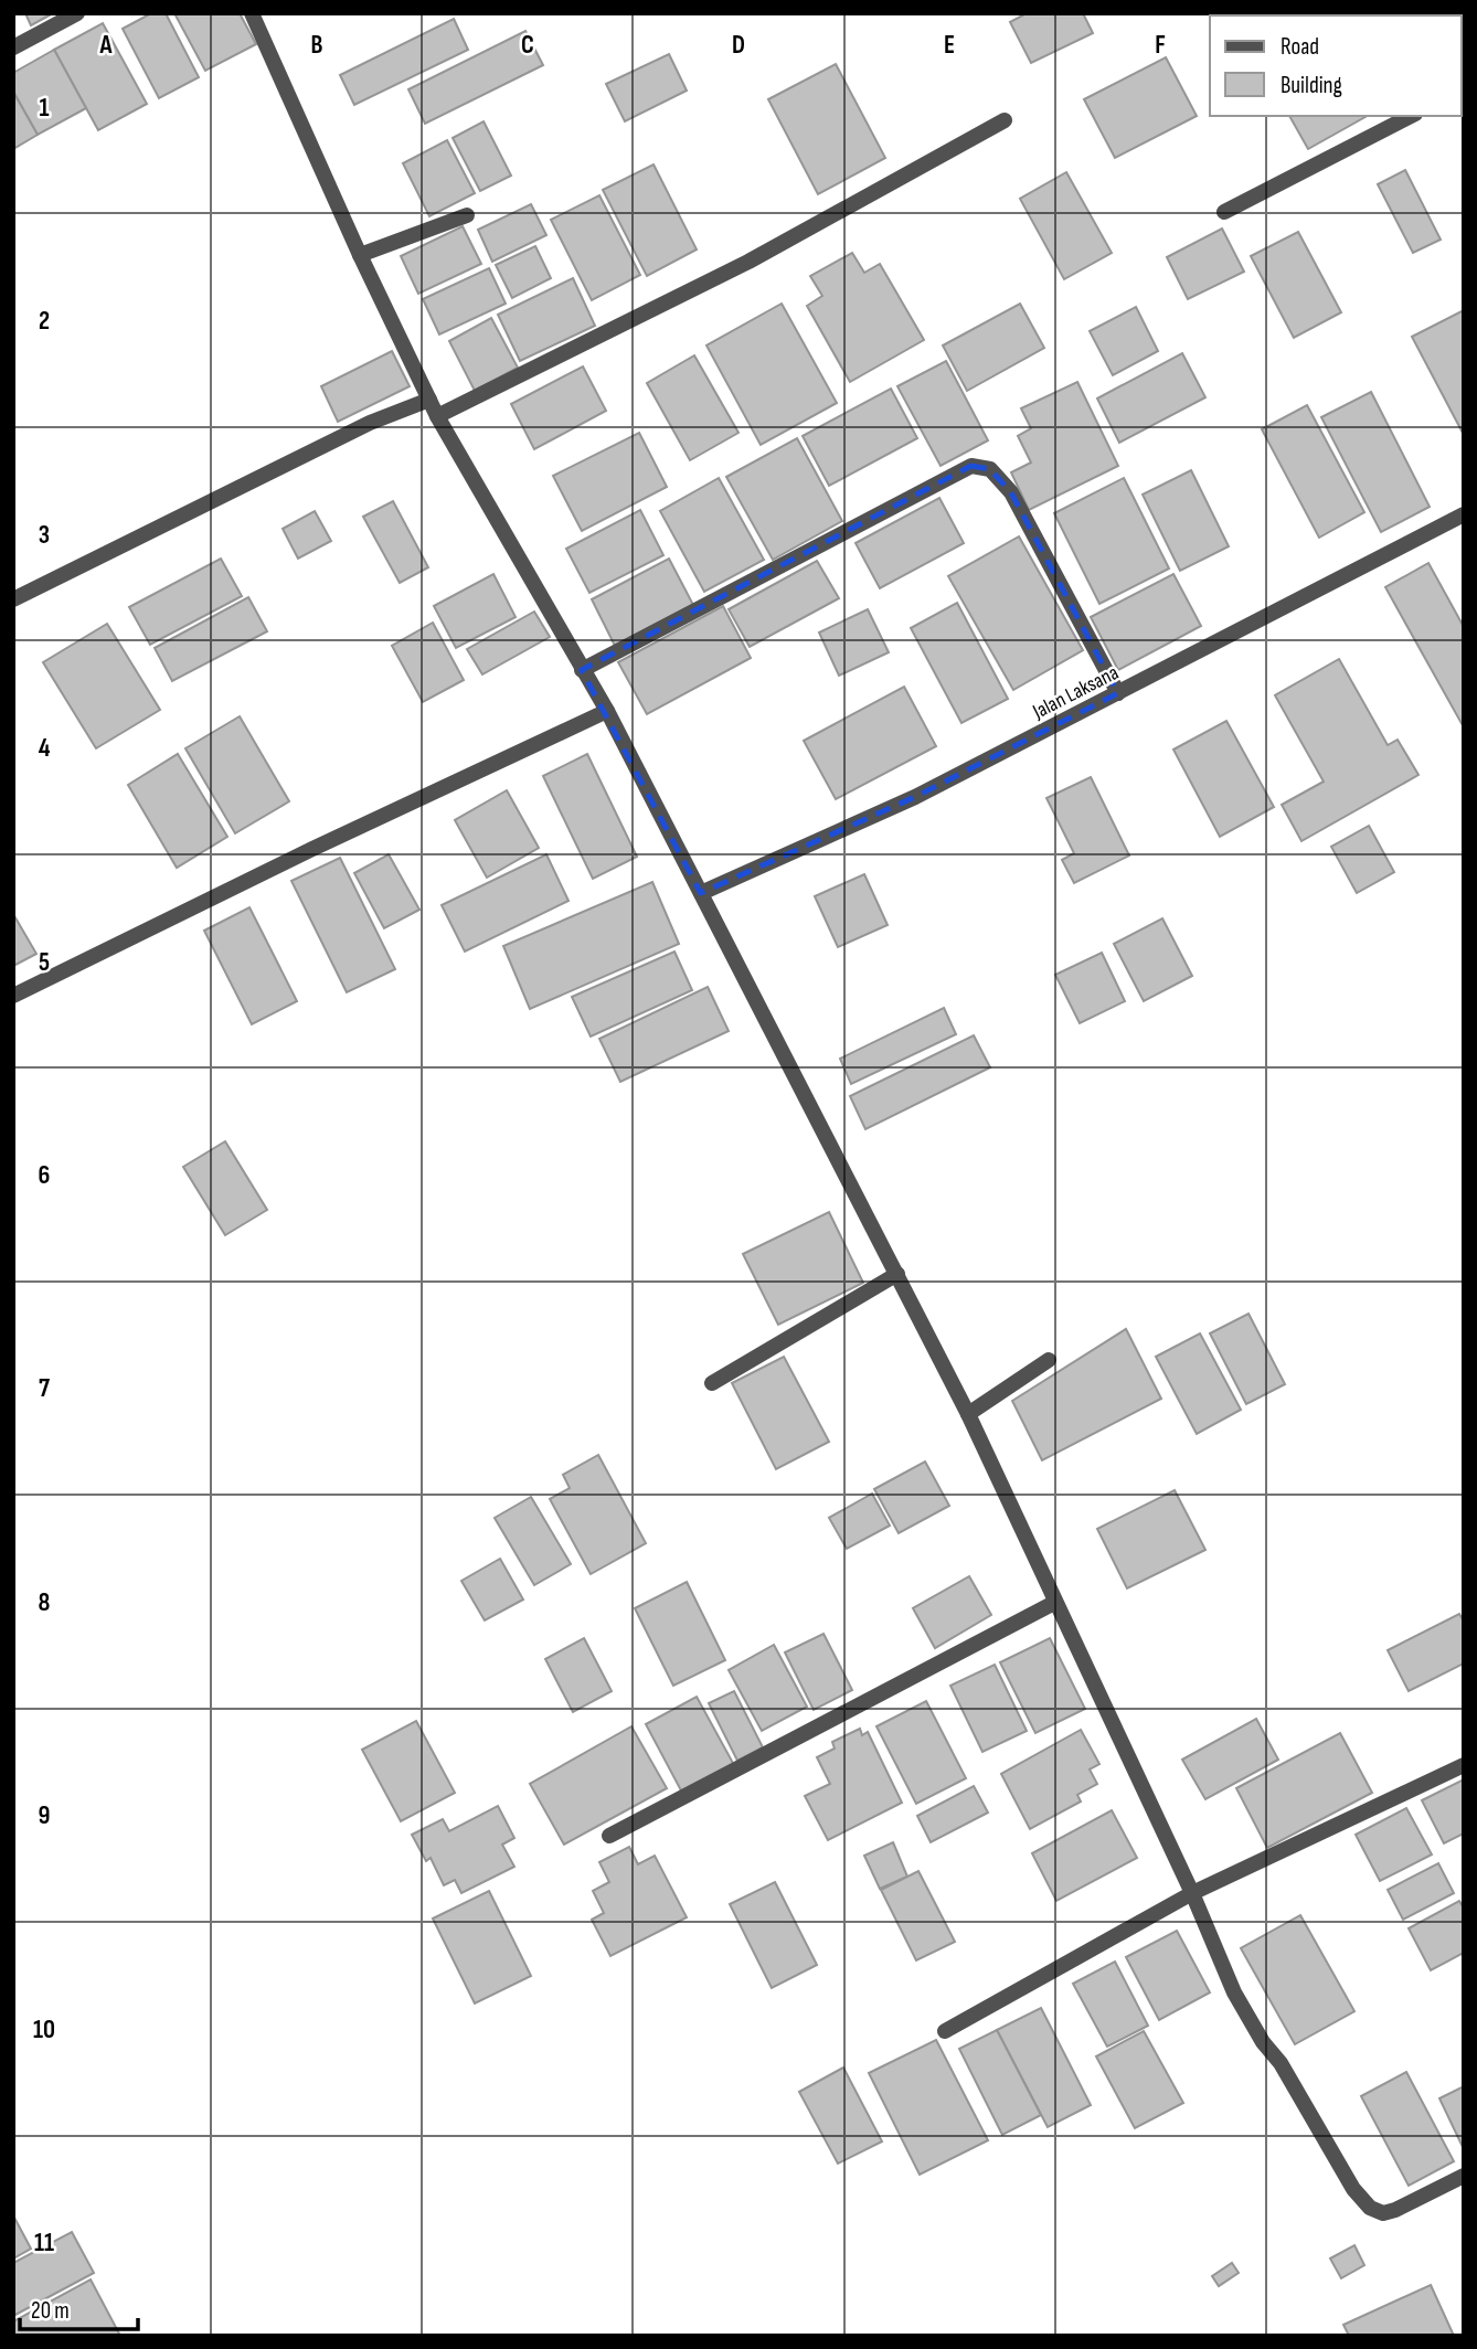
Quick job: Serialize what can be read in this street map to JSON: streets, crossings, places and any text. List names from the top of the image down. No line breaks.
{"streets":{"street":["Jalan Laksana"]},"legend":["Road","Building"],"scale_bar":"20 m","grid":{"columns":["A","B","C","D","E","F"],"rows":["1","2","3","4","5","6","7","8","9","10","11"]}}
